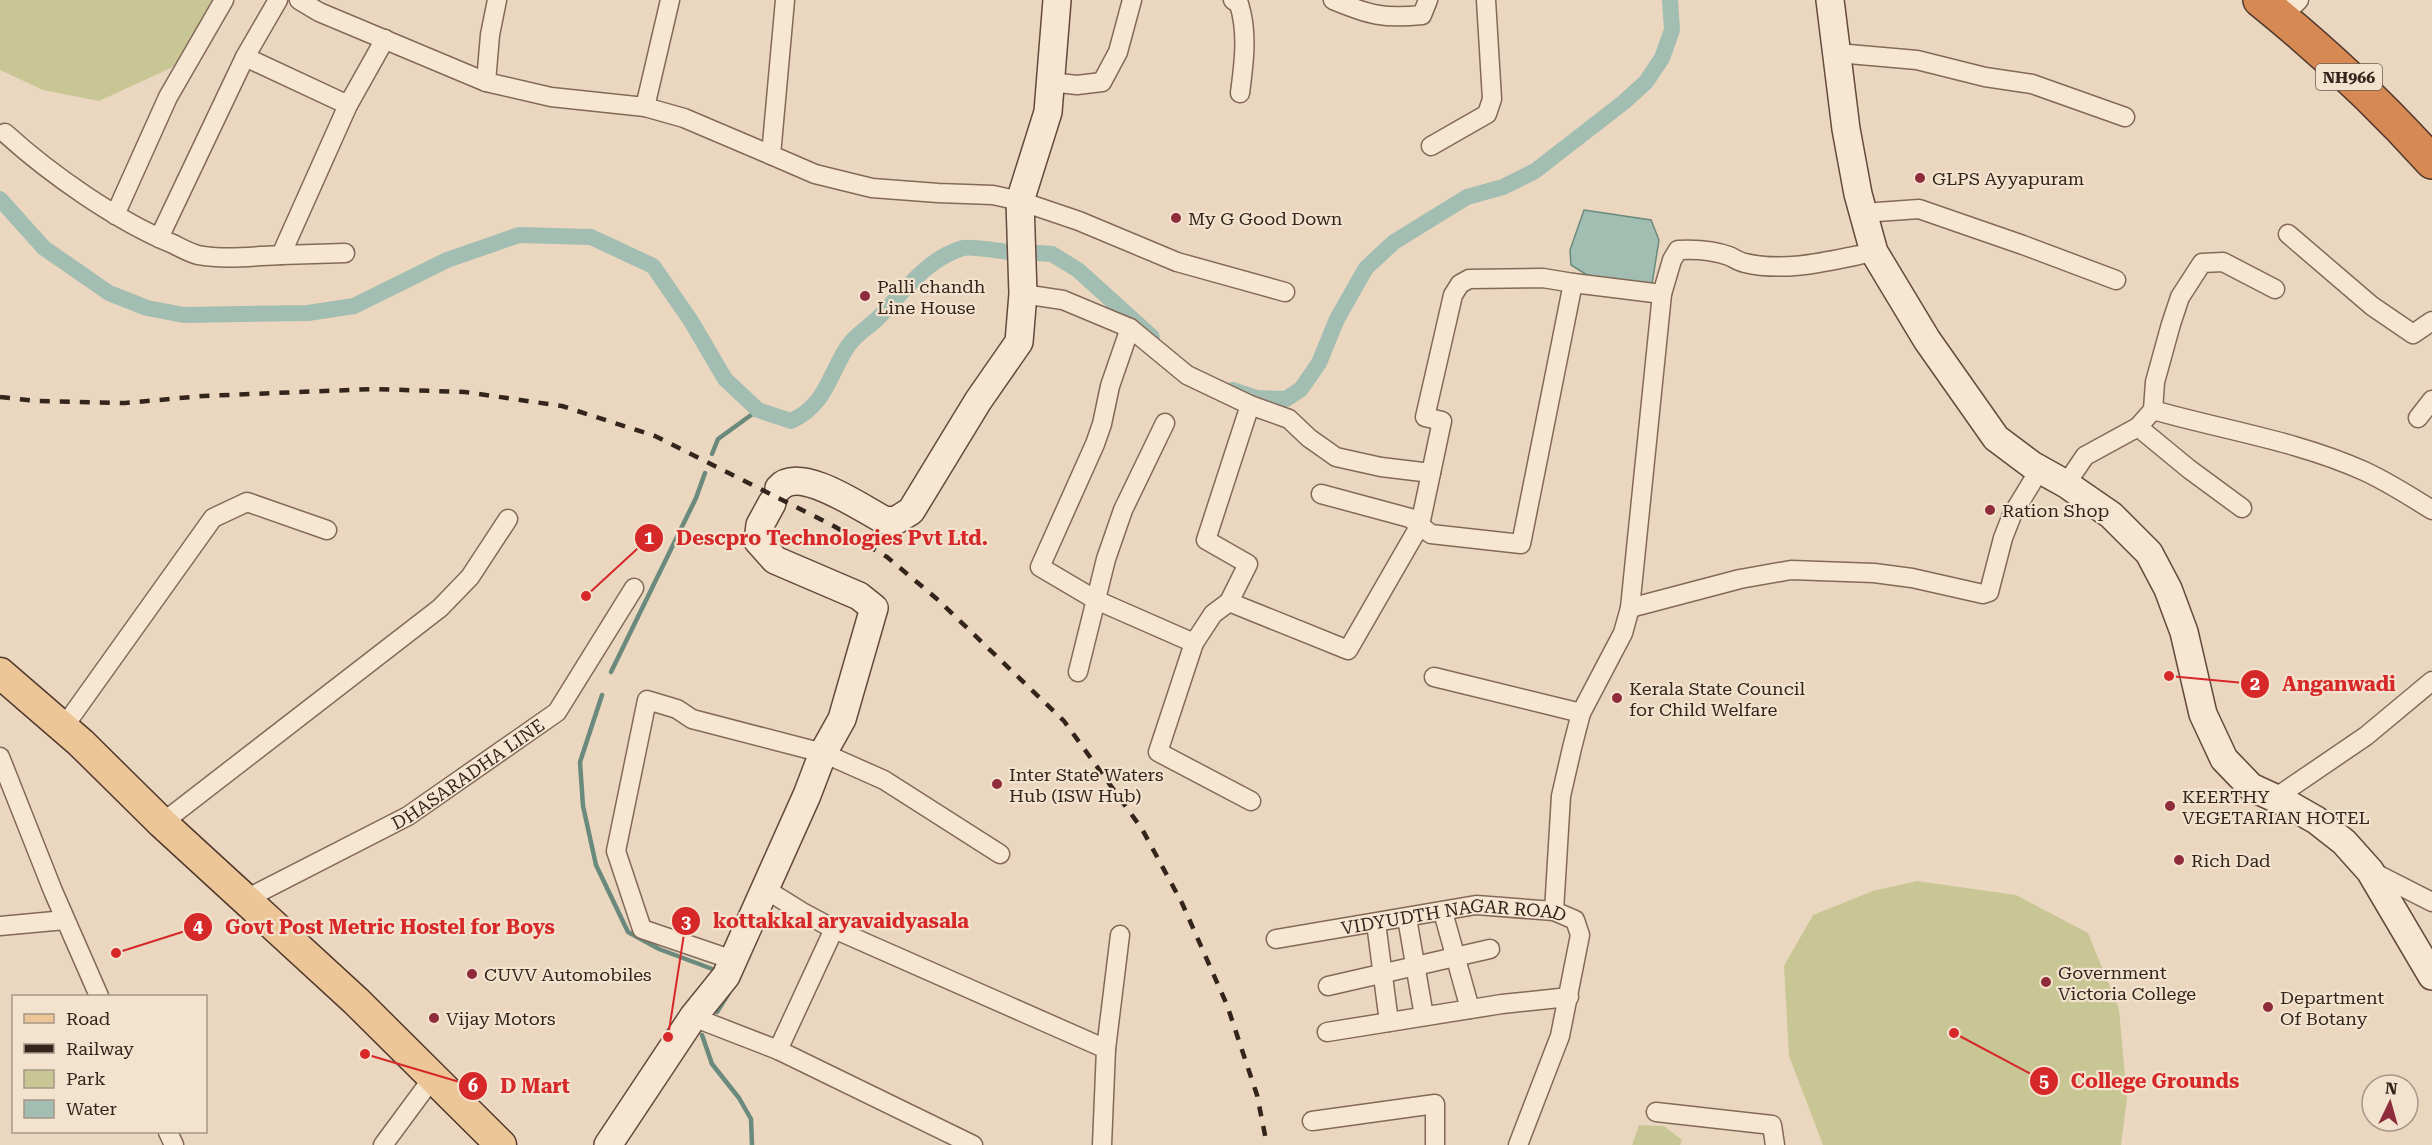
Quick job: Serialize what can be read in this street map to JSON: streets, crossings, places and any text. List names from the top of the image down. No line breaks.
{"streets":{"highway":["NH966"],"street":["DHASARADHA LINE","VIDYUDTH NAGAR ROAD"]},"places":["GLPS Ayyapuram","My G Good Down","Palli chandh Line House","Ration Shop","Descpro Technologies Pvt Ltd.","Anganwadi","Kerala State Council for Child Welfare","Inter State Waters Hub (ISW Hub)","KEERTHY VEGETARIAN HOTEL","Rich Dad","Govt Post Metric Hostel for Boys","CUVV Automobiles","Government Victoria College","Department Of Botany","Vijay Motors","College Grounds","kottakkal aryavaidyasala","D Mart"],"legend":["Road","Railway","Park","Water"],"north":"top"}
